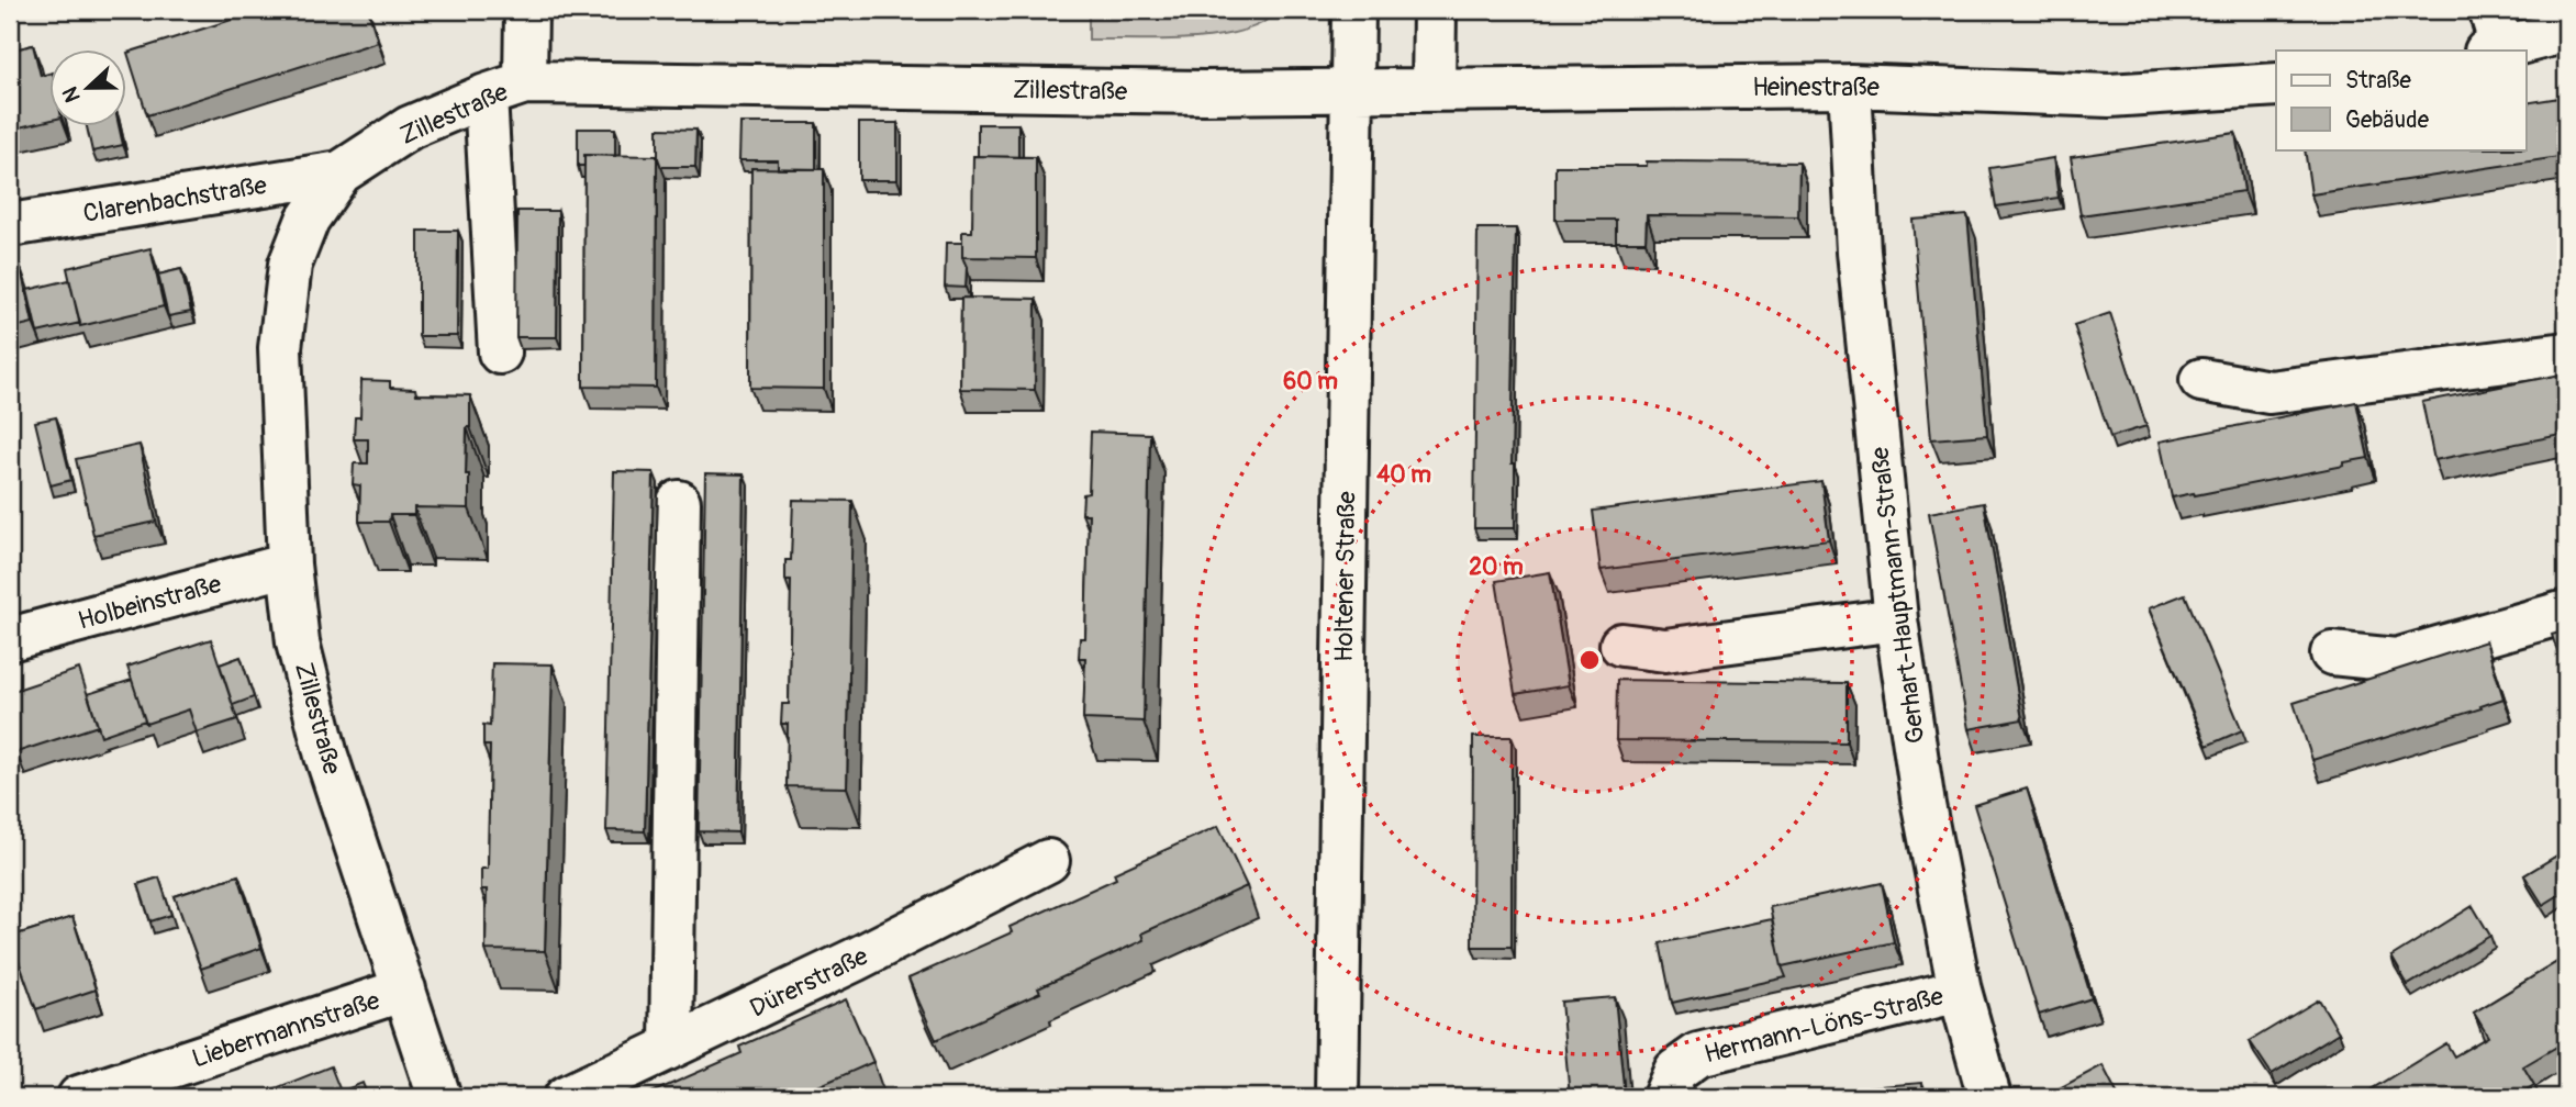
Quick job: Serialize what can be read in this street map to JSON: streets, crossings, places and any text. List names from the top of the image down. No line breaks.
{"streets":{"street":["Heinestraße","Zillestraße","Clarenbachstraße","Holtener Straße","Gerhart-Hauptmann-Straße","Holbeinstraße","Dürerstraße","Hermann-Löns-Straße","Liebermannstraße"]},"crossings":[["Heinestraße","Zillestraße"],["Heinestraße","Holtener Straße"],["Heinestraße","Gerhart-Hauptmann-Straße"],["Zillestraße","Clarenbachstraße"],["Zillestraße","Holtener Straße"],["Zillestraße","Holbeinstraße"],["Zillestraße","Liebermannstraße"],["Gerhart-Hauptmann-Straße","Hermann-Löns-Straße"]],"legend":["Straße","Gebäude"],"north":"left","rings":["60 m","40 m","20 m"]}
